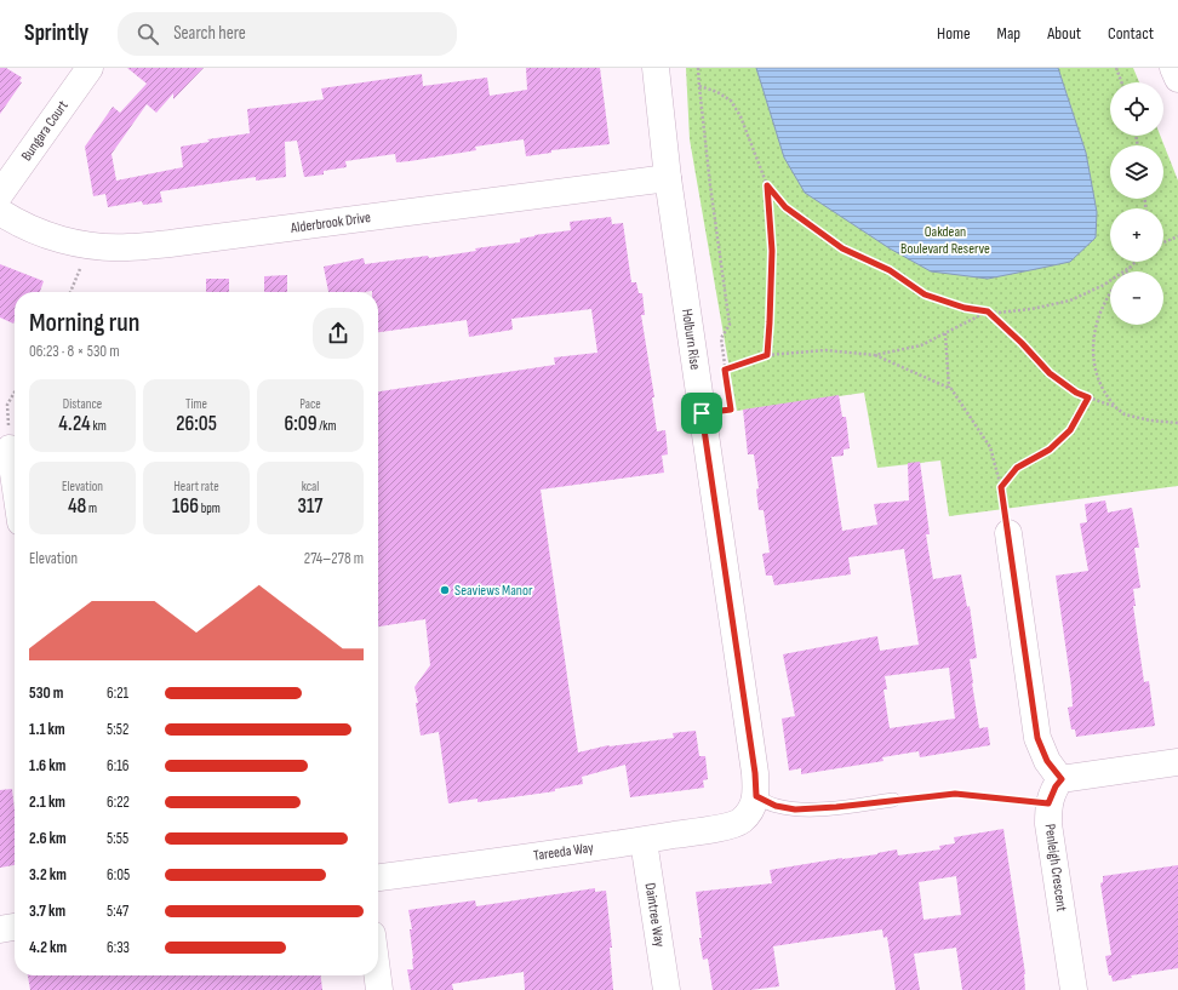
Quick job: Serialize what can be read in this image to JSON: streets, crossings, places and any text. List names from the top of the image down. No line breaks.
{"streets":{"street":["Bungara Court","Alderbrook Drive","Holburn Rise","Tareeda Way","Penleigh Crescent","Daintree Way"]},"crossings":[["Alderbrook Drive","Holburn Rise"],["Holburn Rise","Tareeda Way"],["Tareeda Way","Daintree Way"]],"parks":["Oakdean Boulevard Reserve"],"places":["Seaviews Manor"],"page":{"header":"Sprintly","search":"Search here","nav":["Home","Map","About","Contact"],"map_buttons":["+","−"],"heading":["Morning run","06:23 · 8 × 530 m"],"stats":[["Distance","4.24 km"],["Time","26:05"],["Pace","6:09 /km"],["Elevation","48 m"],["Heart rate","166 bpm"],["kcal","317"]],"chart":["Elevation","274–278 m"],"list":[{"name":"530 m","note":"6:21"},{"name":"1.1 km","note":"5:52"},{"name":"1.6 km","note":"6:16"},{"name":"2.1 km","note":"6:22"},{"name":"2.6 km","note":"5:55"},{"name":"3.2 km","note":"6:05"},{"name":"3.7 km","note":"5:47"},{"name":"4.2 km","note":"6:33"}]}}
